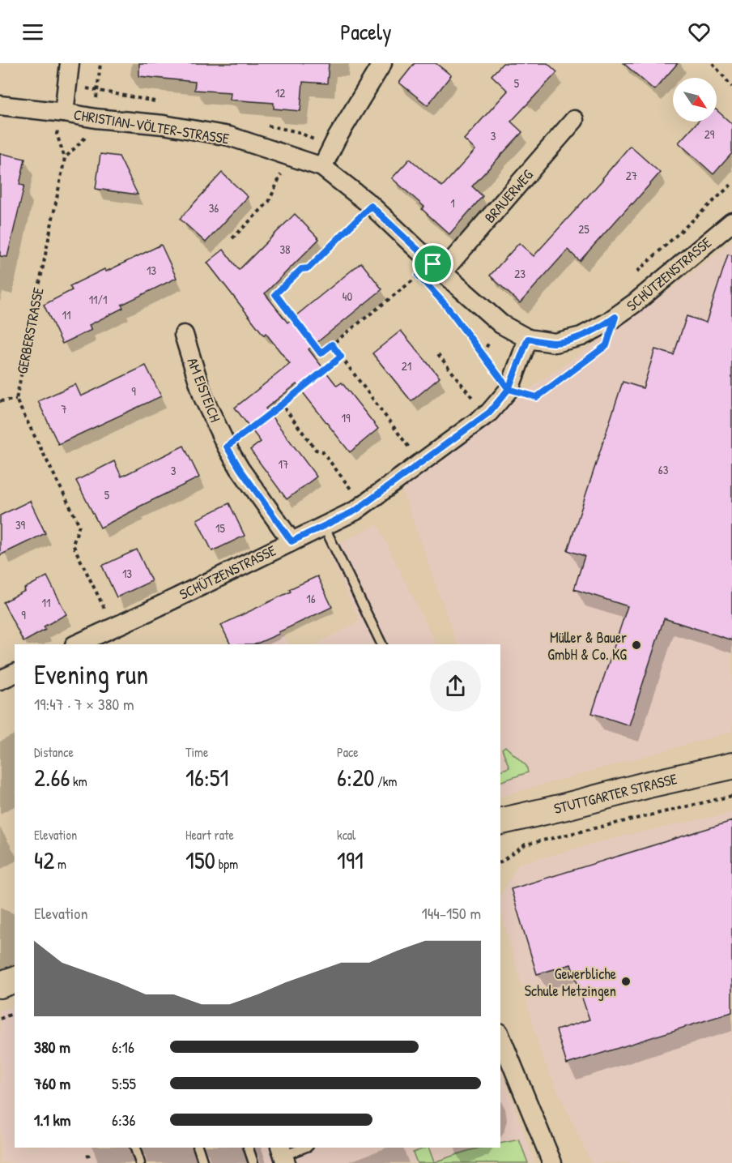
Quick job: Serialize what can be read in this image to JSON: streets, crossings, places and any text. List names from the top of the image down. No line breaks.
{"streets":{"main road":["STUTTGARTER STRASSE"],"street":["CHRISTIAN-VÖLTER-STRASSE","BRAUERWEG","SCHÜTZENSTRASSE","AM EISTEICH"],"path":["GERBERSTRASSE"]},"crossings":[["CHRISTIAN-VÖLTER-STRASSE","BRAUERWEG"],["CHRISTIAN-VÖLTER-STRASSE","SCHÜTZENSTRASSE"],["SCHÜTZENSTRASSE","AM EISTEICH"]],"places":["Müller & Bauer GmbH & Co. KG","Gewerbliche Schule Metzingen"],"house_numbers":["5","12","29","3","27","1","36","25","38","13","23","40","11/1","11","21","9","7","19","17","63","3","5","39","15","13","16","11","9"],"north":"bottom right","page":{"header":"Pacely","heading":["Evening run","19:47 · 7 × 380 m"],"stats":[["Distance","2.66 km"],["Time","16:51"],["Pace","6:20 /km"],["Elevation","42 m"],["Heart rate","150 bpm"],["kcal","191"]],"chart":["Elevation","144–150 m"],"list":[{"name":"380 m","note":"6:16"},{"name":"760 m","note":"5:55"},{"name":"1.1 km","note":"6:36"}]}}
